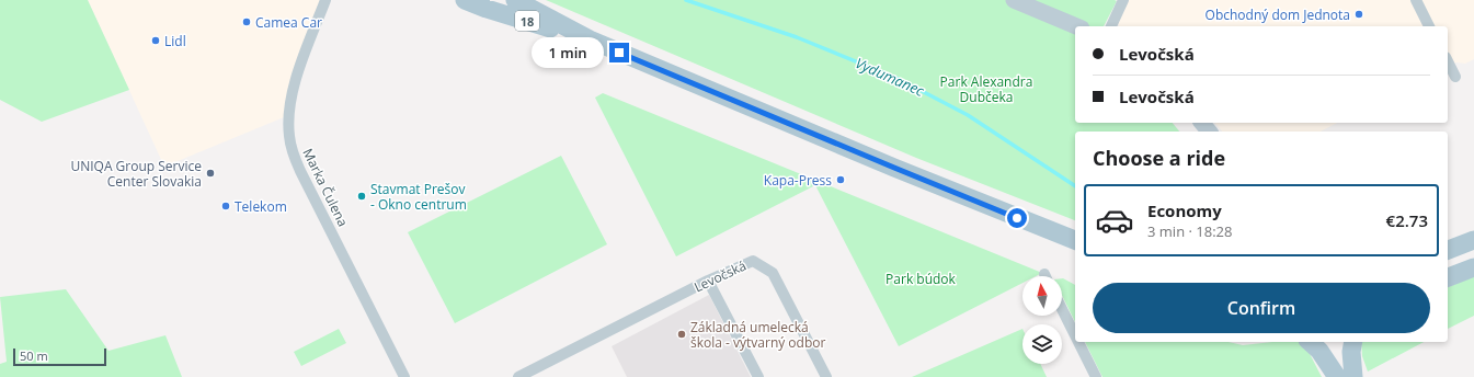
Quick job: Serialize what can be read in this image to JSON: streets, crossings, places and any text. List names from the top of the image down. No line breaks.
{"streets":{"main road":["18"],"street":["Marka Čulena","Levočská"]},"water":["Vydumanec"],"parks":["Park Alexandra Dubčeka","Park búdok"],"places":["Obchodný dom Jednota","Camea Car","Lidl","UNIQA Group Service Center Slovakia","Kapa-Press","Stavmat Prešov - Okno centrum","Telekom","Základná umelecká škola - výtvarný odbor"],"scale_bar":"50 m","north":"top","page":{"banner":["Levočská","Levočská"],"bubble":"1 min","heading":"Choose a ride","list":[{"name":"Economy","note":"3 min · 18:28","value":"€2.73"}],"buttons":"Confirm","scale":"50 m"}}
